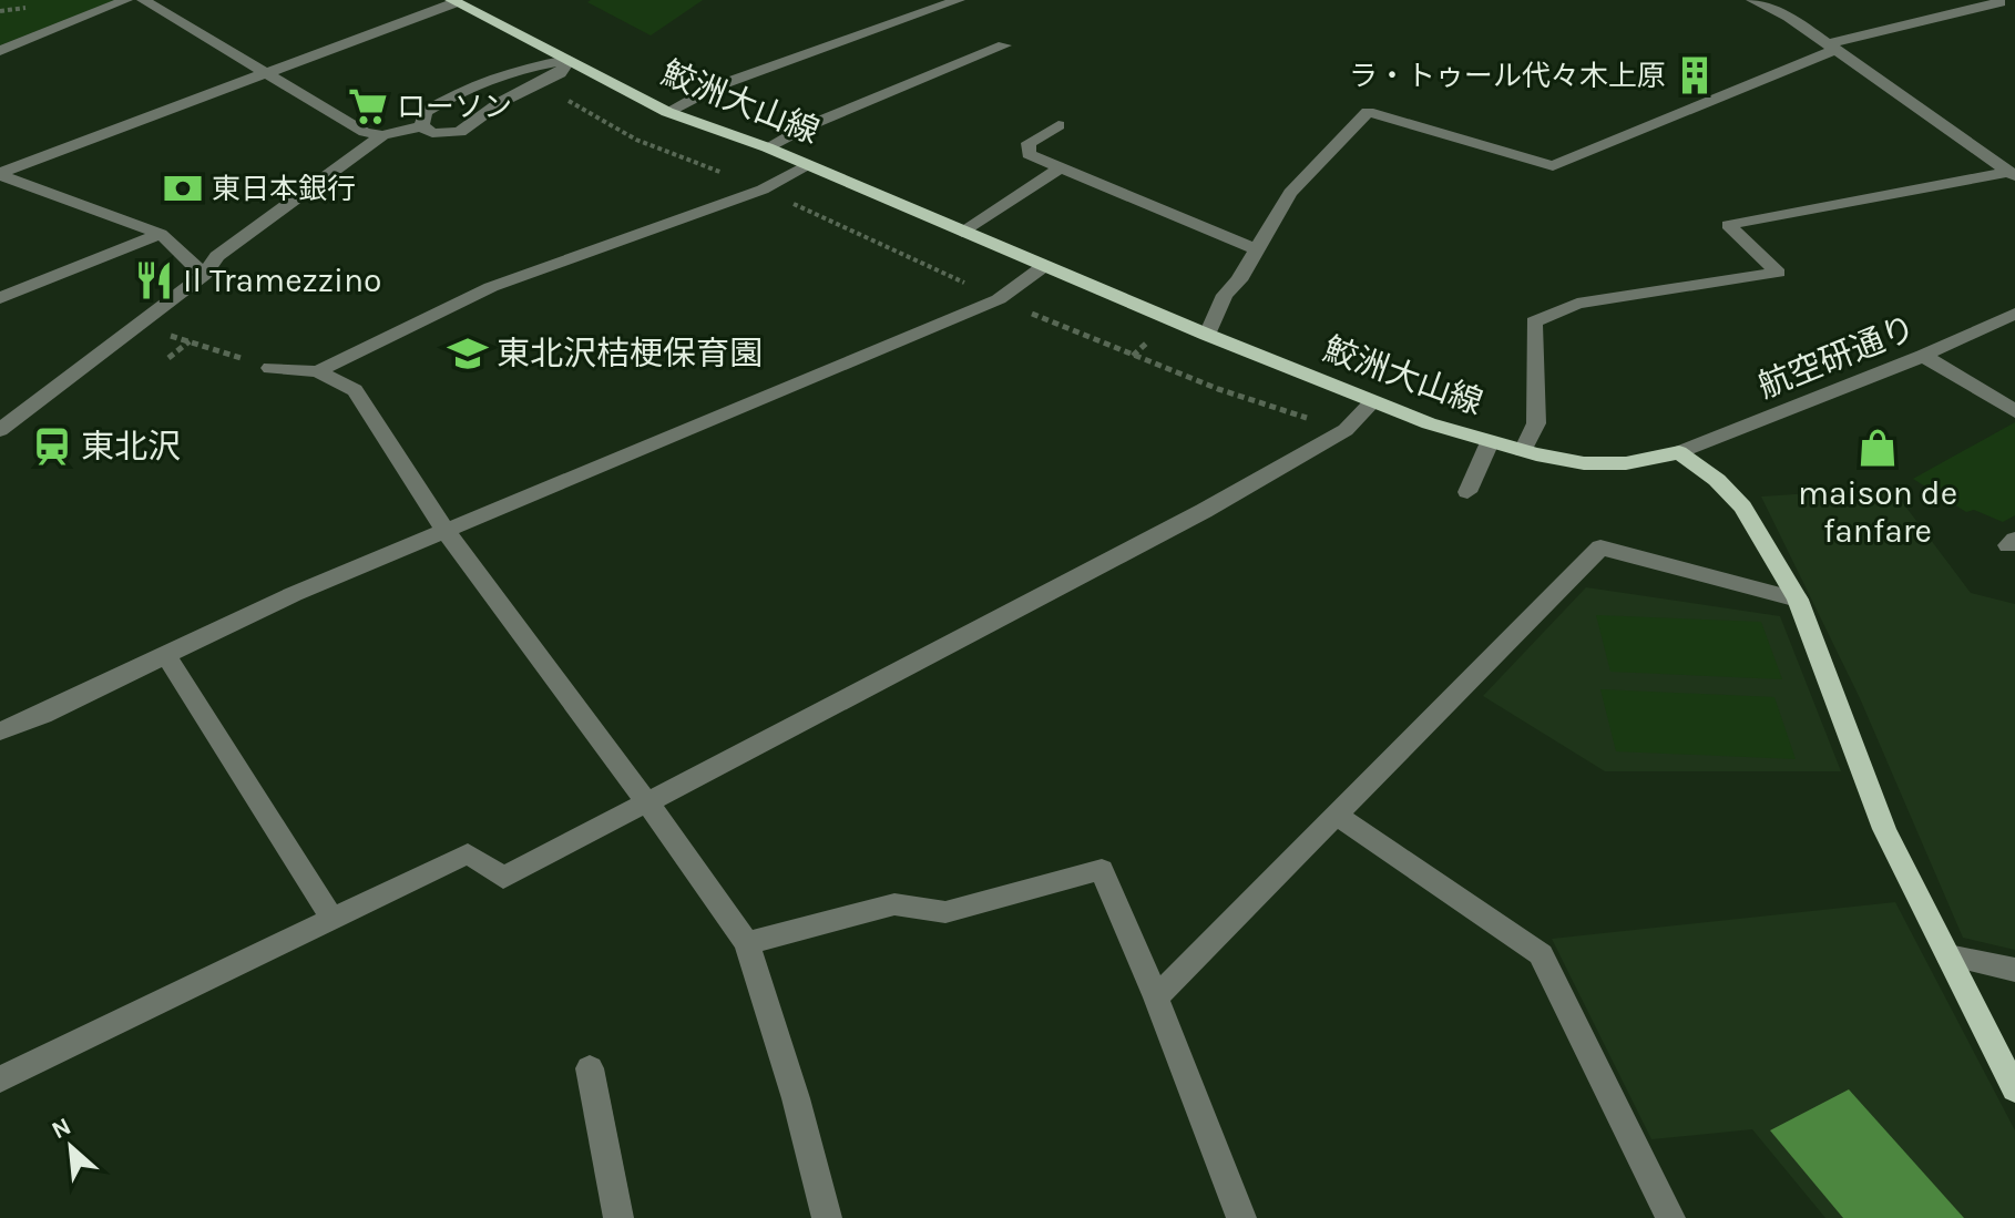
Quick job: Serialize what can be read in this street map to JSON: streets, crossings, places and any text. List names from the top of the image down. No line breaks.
{"streets":{"main road":["鮫洲大山線"],"street":["航空研通り"]},"crossings":[["鮫洲大山線","航空研通り"]],"places":{"building":["ラ・トゥール代々木上原"],"supermarket":["ローソン"],"bank":["東日本銀行"],"restaurant":["Il Tramezzino"],"school or university":["東北沢桔梗保育園"],"station":["東北沢"],"shop":["maison de fanfare"]},"north":"top left"}
